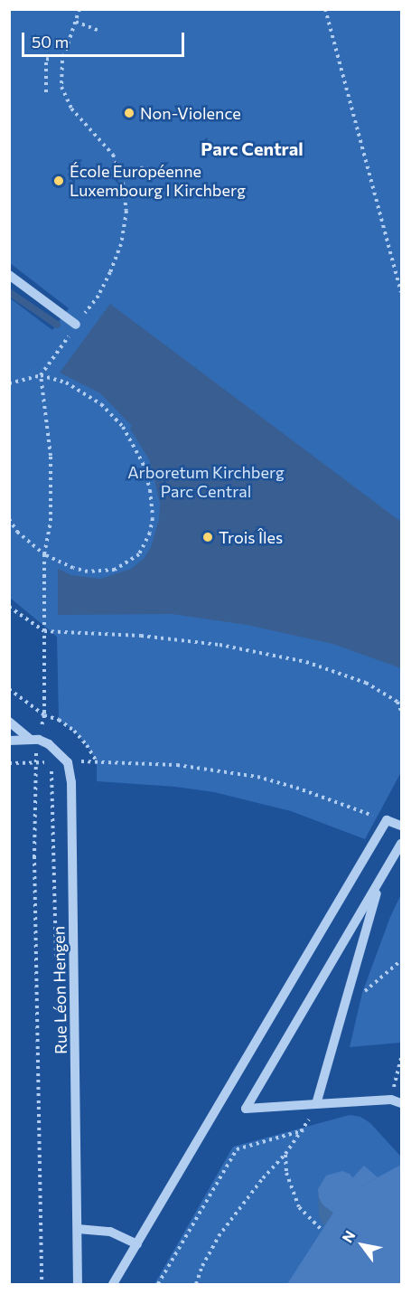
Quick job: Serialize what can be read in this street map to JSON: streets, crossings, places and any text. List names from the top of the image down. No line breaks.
{"streets":{"street":["Rue Léon Hengen"]},"districts":["Parc Central"],"parks":["Arboretum Kirchberg Parc Central"],"places":["Non-Violence","École Européenne Luxembourg I Kirchberg","Trois Îles"],"scale_bar":"50 m","north":"top left"}
